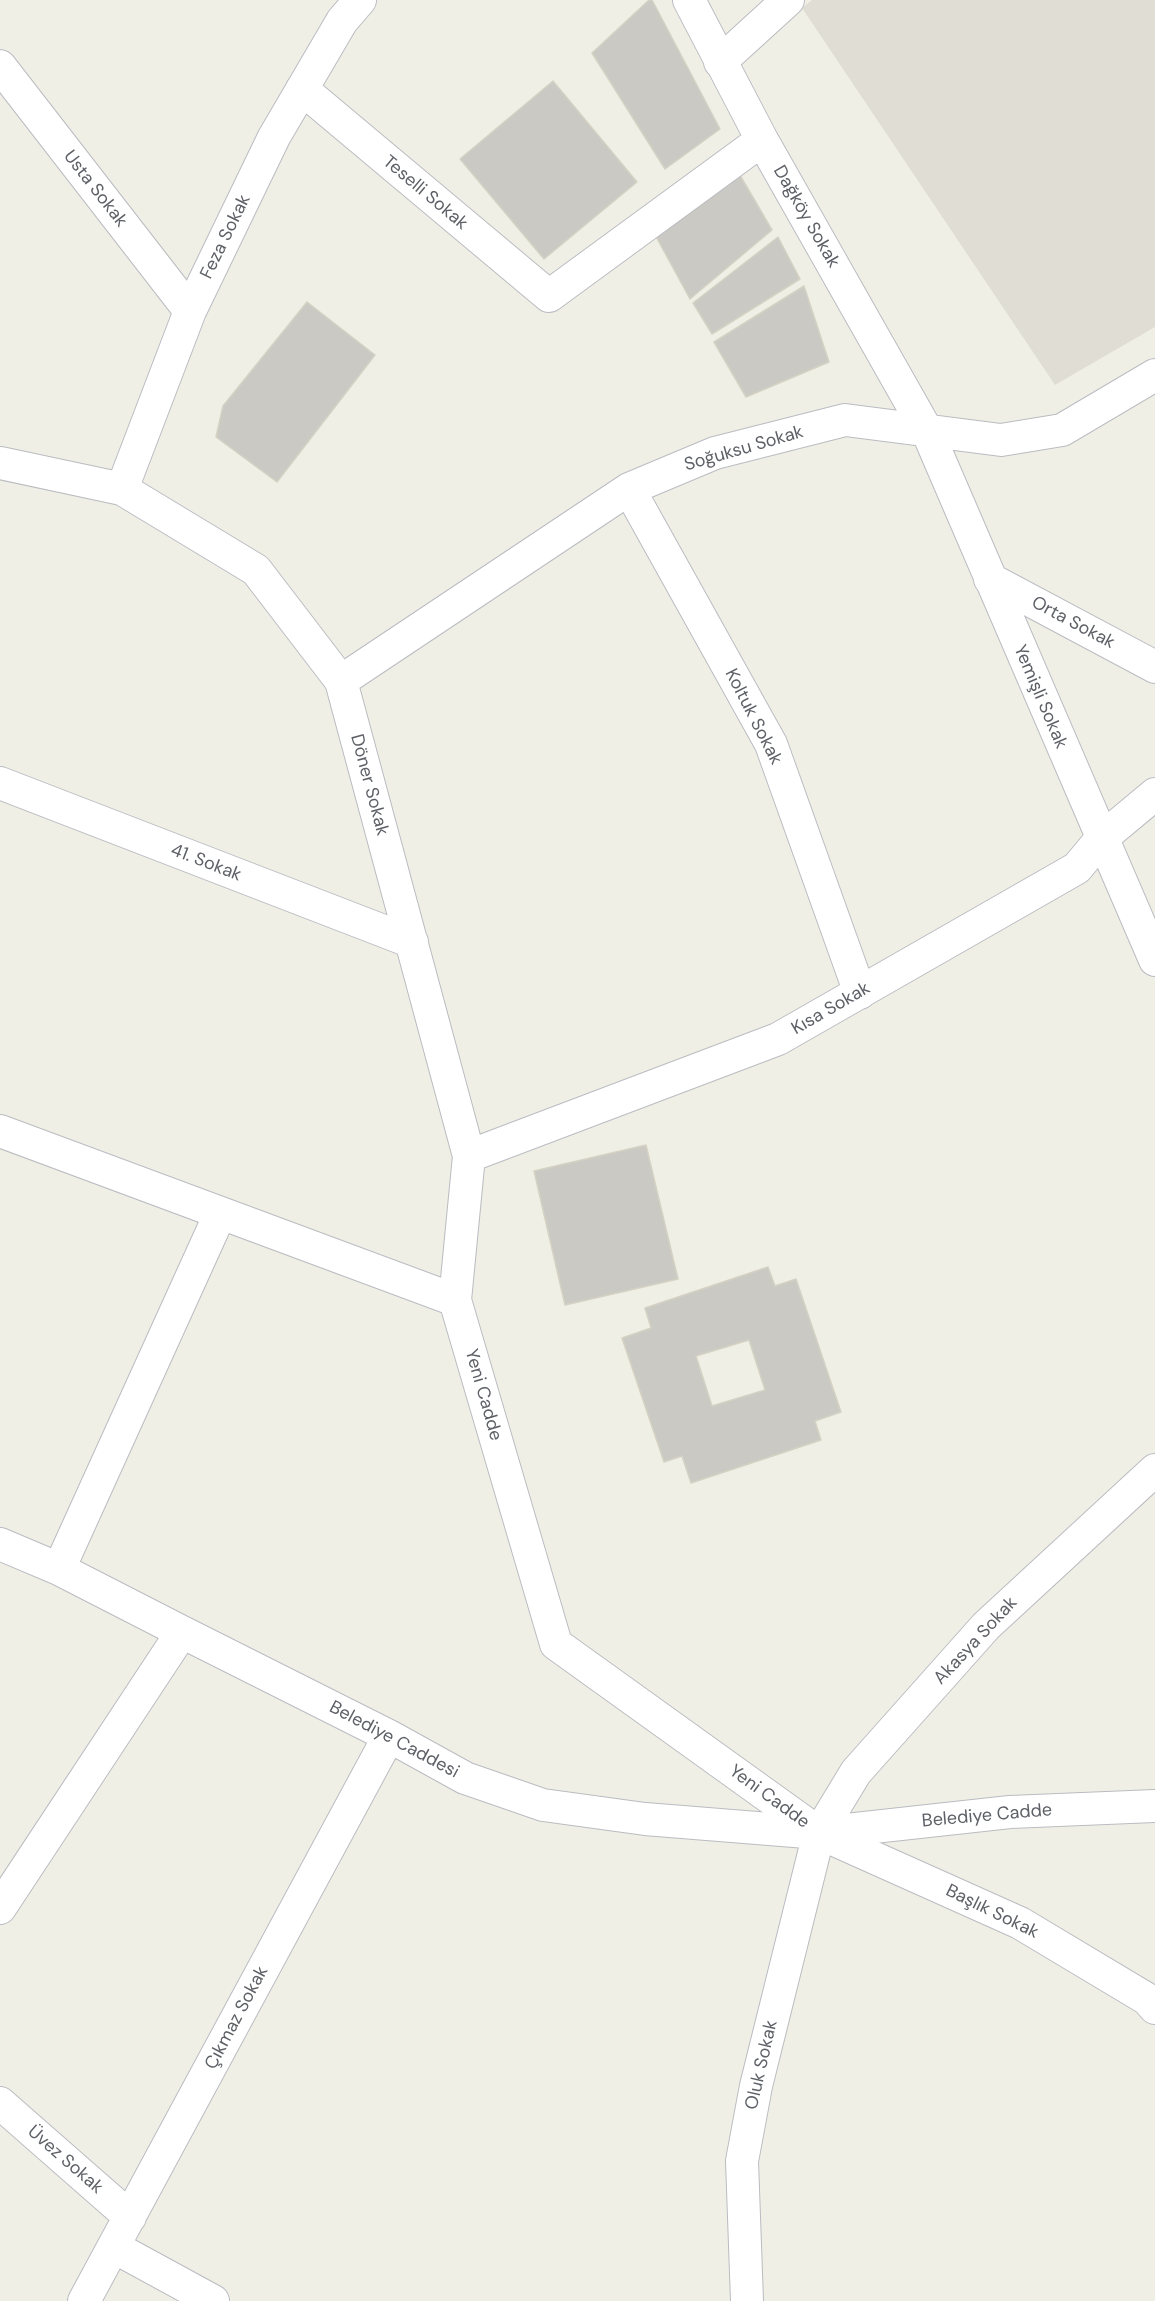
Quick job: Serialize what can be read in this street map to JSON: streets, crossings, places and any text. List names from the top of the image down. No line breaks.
{"streets":{"street":["Usta Sokak","Teselli Sokak","Dağköy Sokak","Feza Sokak","Soğuksu Sokak","Orta Sokak","Yemişli Sokak","Koltuk Sokak","Döner Sokak","41. Sokak","Kısa Sokak","Yeni Cadde","Akasya Sokak","Belediye Caddesi","Belediye Cadde","Başlık Sokak","Çıkmaz Sokak","Oluk Sokak","Üvez Sokak"]},"crossings":[["Usta Sokak","Feza Sokak"],["Teselli Sokak","Dağköy Sokak"],["Teselli Sokak","Feza Sokak"],["Dağköy Sokak","Soğuksu Sokak"],["Dağköy Sokak","Yemişli Sokak"],["Feza Sokak","Döner Sokak"],["Soğuksu Sokak","Yemişli Sokak"],["Soğuksu Sokak","Koltuk Sokak"],["Soğuksu Sokak","Döner Sokak"],["Orta Sokak","Yemişli Sokak"],["Yemişli Sokak","Kısa Sokak"],["Koltuk Sokak","Kısa Sokak"],["Döner Sokak","41. Sokak"],["Döner Sokak","Kısa Sokak"],["Döner Sokak","Yeni Cadde"],["Yeni Cadde","Akasya Sokak"],["Yeni Cadde","Belediye Caddesi"],["Yeni Cadde","Belediye Cadde"],["Yeni Cadde","Başlık Sokak"],["Yeni Cadde","Oluk Sokak"],["Akasya Sokak","Belediye Caddesi"],["Akasya Sokak","Belediye Cadde"],["Akasya Sokak","Başlık Sokak"],["Akasya Sokak","Oluk Sokak"],["Belediye Caddesi","Belediye Cadde"],["Belediye Caddesi","Başlık Sokak"],["Belediye Caddesi","Çıkmaz Sokak"],["Belediye Caddesi","Oluk Sokak"],["Belediye Cadde","Başlık Sokak"],["Belediye Cadde","Oluk Sokak"],["Başlık Sokak","Oluk Sokak"],["Çıkmaz Sokak","Üvez Sokak"]]}
